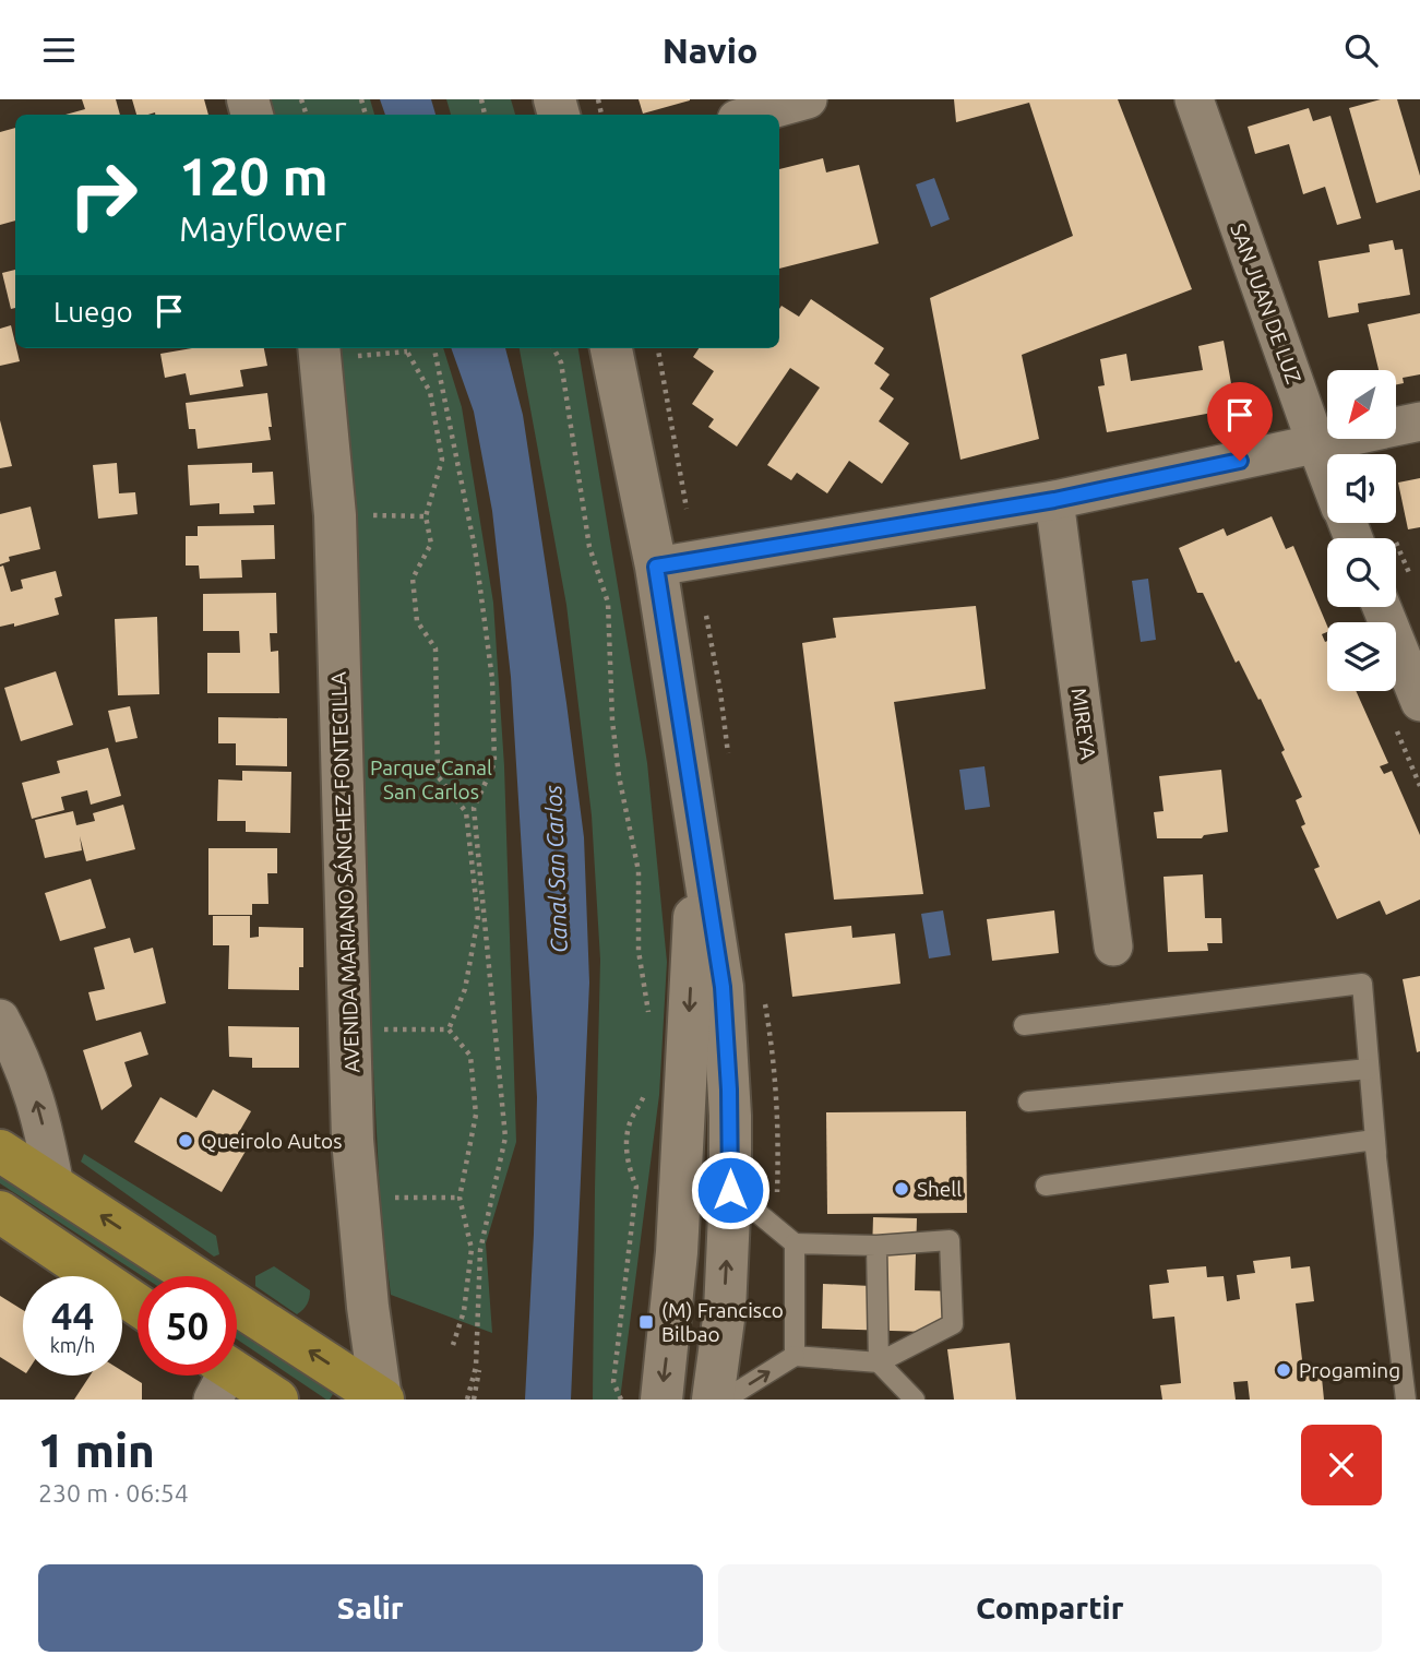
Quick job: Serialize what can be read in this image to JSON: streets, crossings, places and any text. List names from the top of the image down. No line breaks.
{"streets":{"main road":["AVENIDA MARIANO SÁNCHEZ FONTECILLA"],"street":["SAN JUAN DE LUZ","MIREYA"]},"water":["Canal San Carlos"],"parks":["Parque Canal San Carlos"],"places":{"other":["Queirolo Autos","Shell","Progaming"],"transit":["(M) Francisco Bilbao"]},"north":"bottom left","page":{"header":"Navio","turn":["120 m","Mayflower"],"then":"Luego","speed":"44 km/h","limit":"50","heading":["1 min","230 m · 06:54"],"buttons":["Salir","Compartir"]}}
